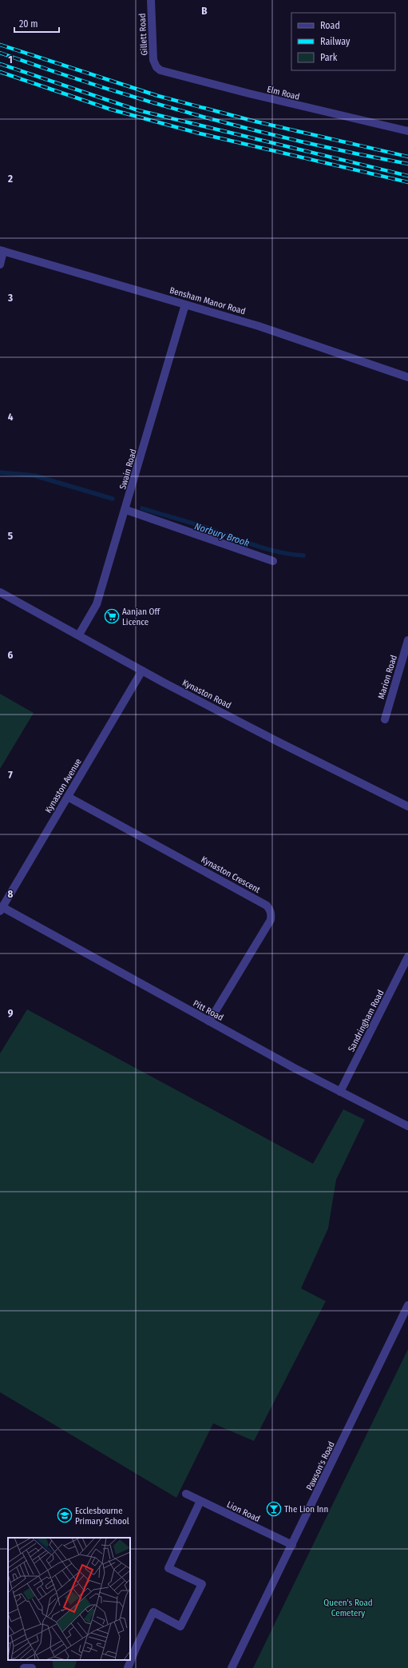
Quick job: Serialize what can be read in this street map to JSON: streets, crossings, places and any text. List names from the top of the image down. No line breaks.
{"streets":{"street":["Gillett Road","Elm Road","Bensham Manor Road","Swain Road","Marion Road","Kynaston Road","Kynaston Avenue","Kynaston Crescent","Pitt Road","Sandringham Road","Pawson's Road","Lion Road"]},"crossings":[["Gillett Road","Elm Road"],["Bensham Manor Road","Swain Road"],["Swain Road","Kynaston Road"],["Kynaston Road","Kynaston Avenue"],["Kynaston Avenue","Kynaston Crescent"],["Kynaston Avenue","Pitt Road"],["Kynaston Crescent","Pitt Road"],["Pitt Road","Sandringham Road"],["Pawson's Road","Lion Road"]],"water":["Norbury Brook"],"parks":["Queen's Road Cemetery"],"places":{"supermarket":["Aanjan Off Licence"],"bar":["The Lion Inn"],"school or university":["Ecclesbourne Primary School"]},"legend":["Road","Railway","Park"],"scale_bar":"20 m","grid":{"columns":["B"],"rows":["1","2","3","4","5","6","7","8","9"]}}
